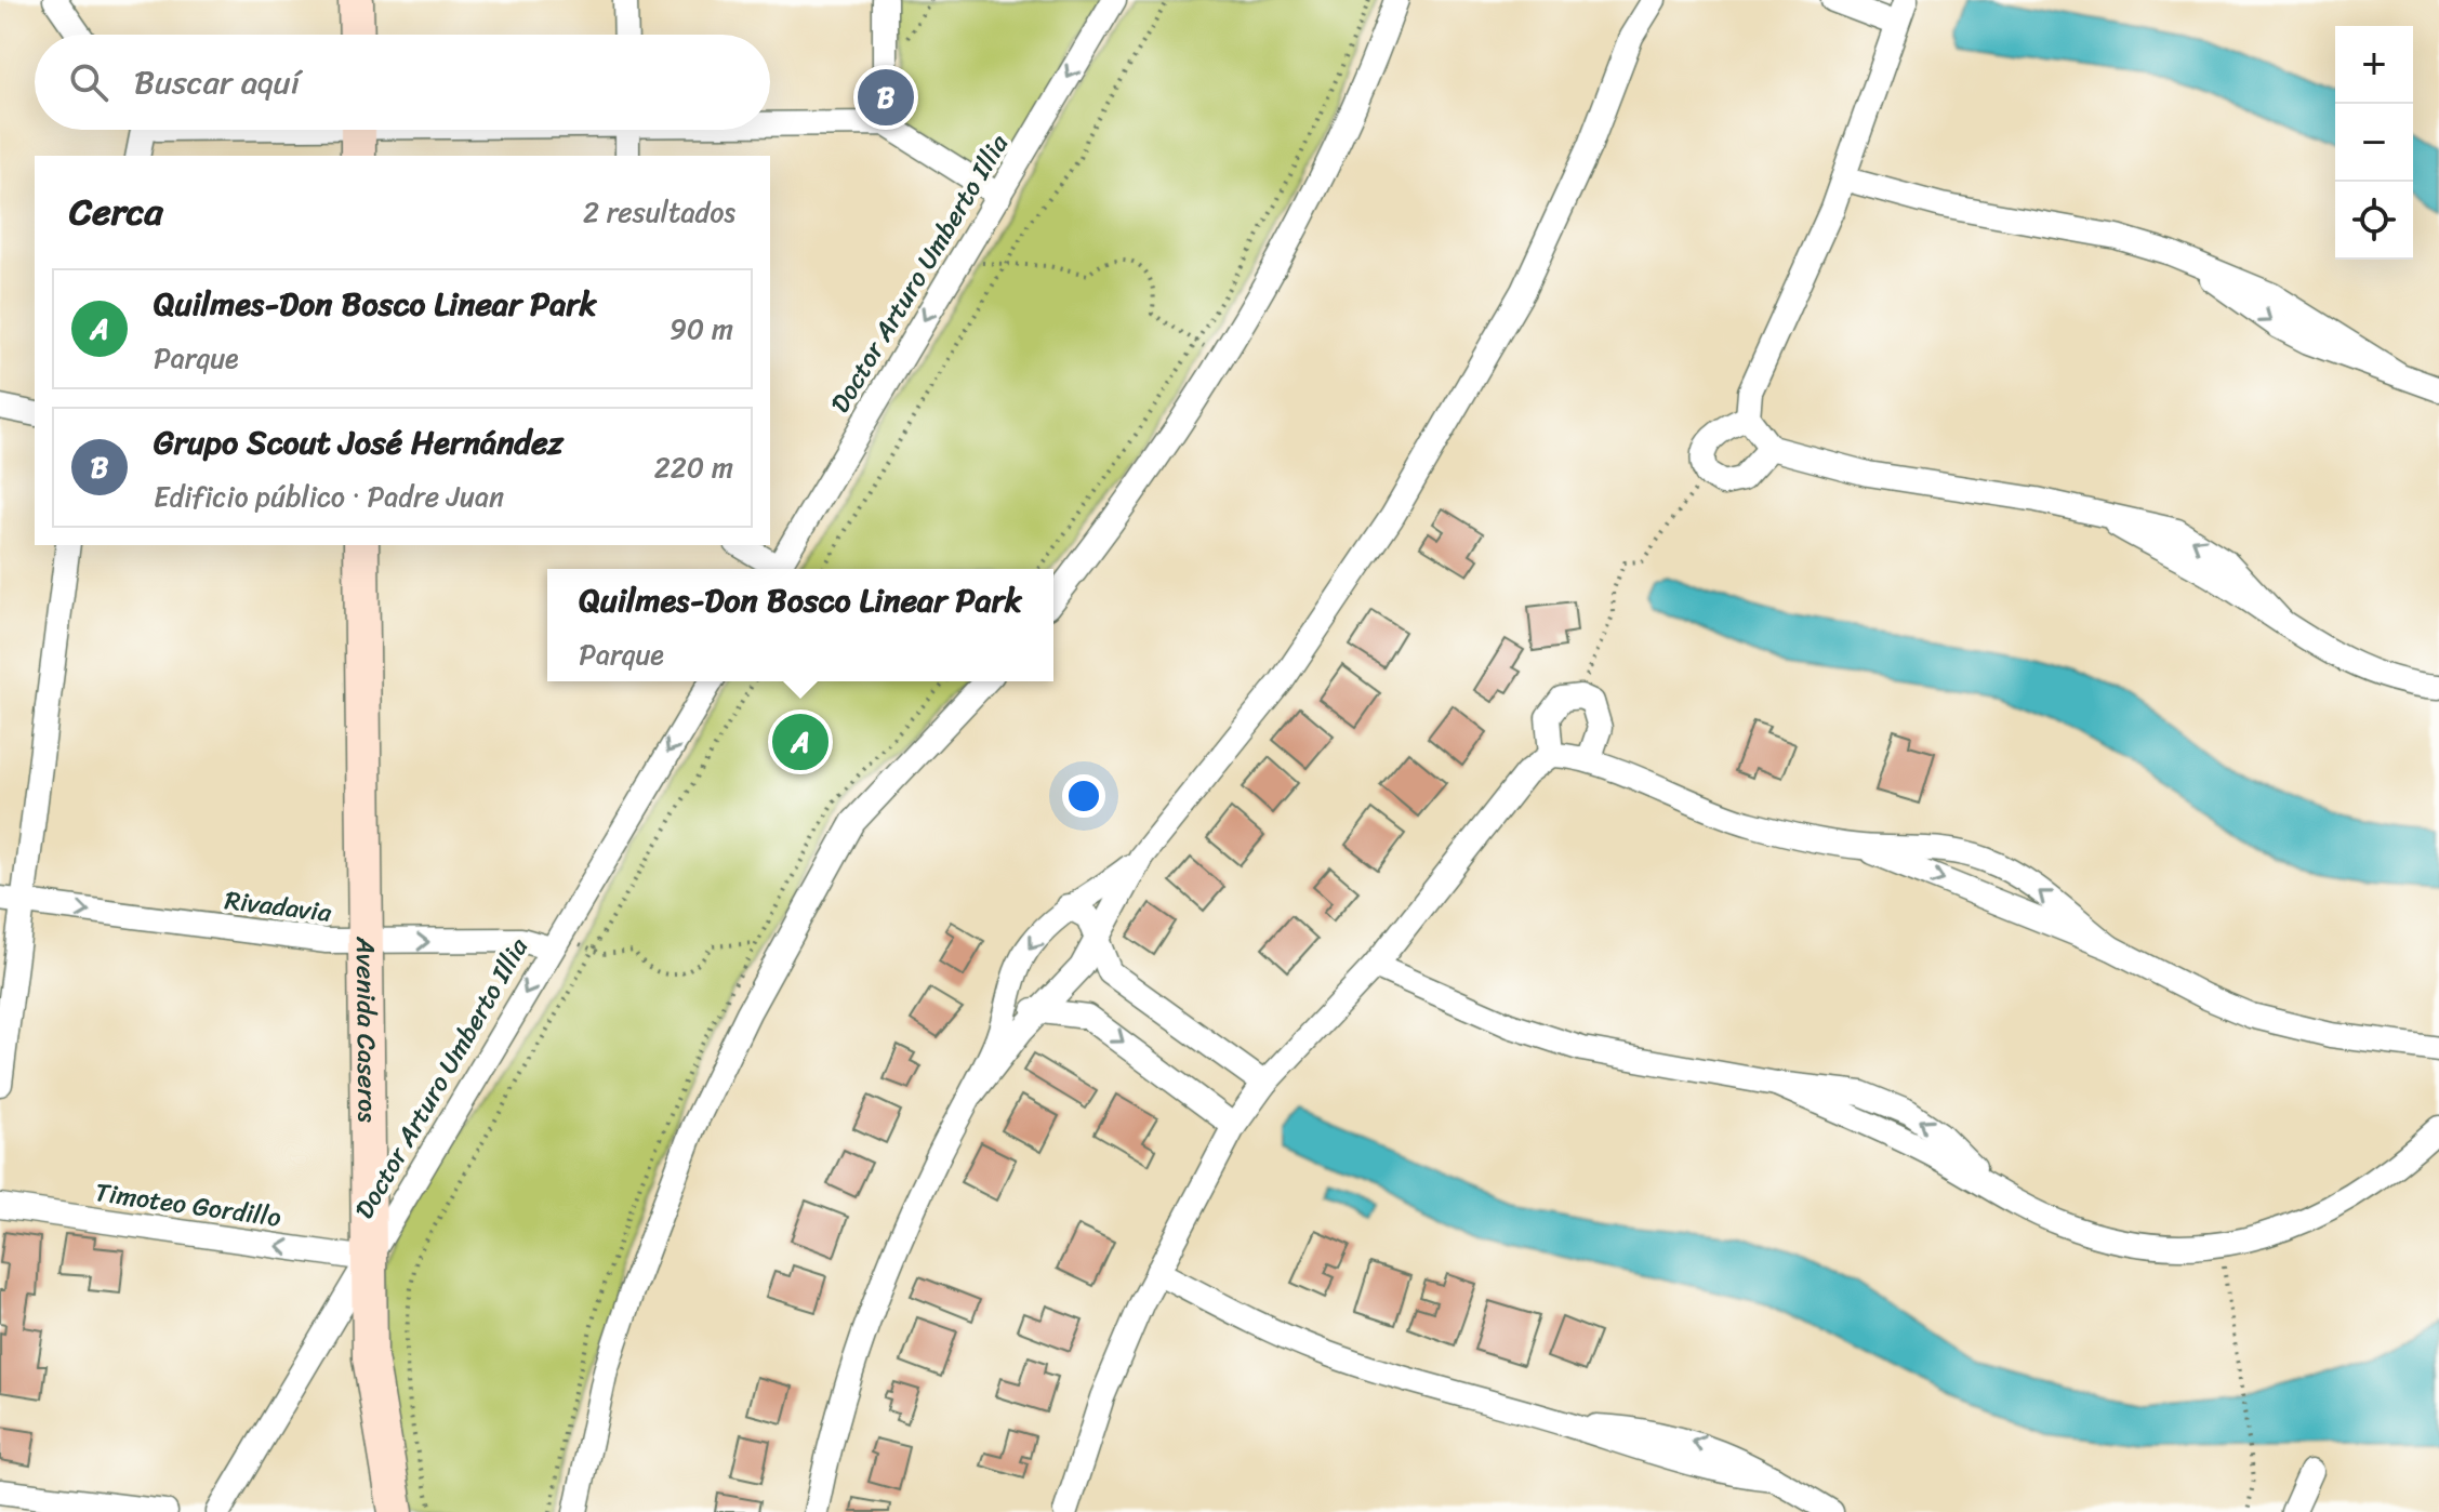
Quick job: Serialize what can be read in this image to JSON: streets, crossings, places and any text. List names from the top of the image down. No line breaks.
{"streets":{"street":["Doctor Arturo Umberto Illia","Rivadavia","Avenida Caseros","Timoteo Gordillo"]},"crossings":[["Doctor Arturo Umberto Illia","Rivadavia"],["Doctor Arturo Umberto Illia","Avenida Caseros"],["Doctor Arturo Umberto Illia","Timoteo Gordillo"],["Rivadavia","Avenida Caseros"],["Avenida Caseros","Timoteo Gordillo"]],"one_way":["Rivadavia","Timoteo Gordillo"],"page":{"map_buttons":["+","−"],"search":"Buscar aquí","pins":["B","A"],"heading":["Cerca","2 resultados"],"list":[{"mark":"A","name":"Quilmes-Don Bosco Linear Park","note":"Parque","value":"90 m"},{"mark":"B","name":"Grupo Scout José Hernández","note":"Edificio público · Padre Juan","value":"220 m"}],"popup":["Quilmes-Don Bosco Linear Park","Parque"]}}
